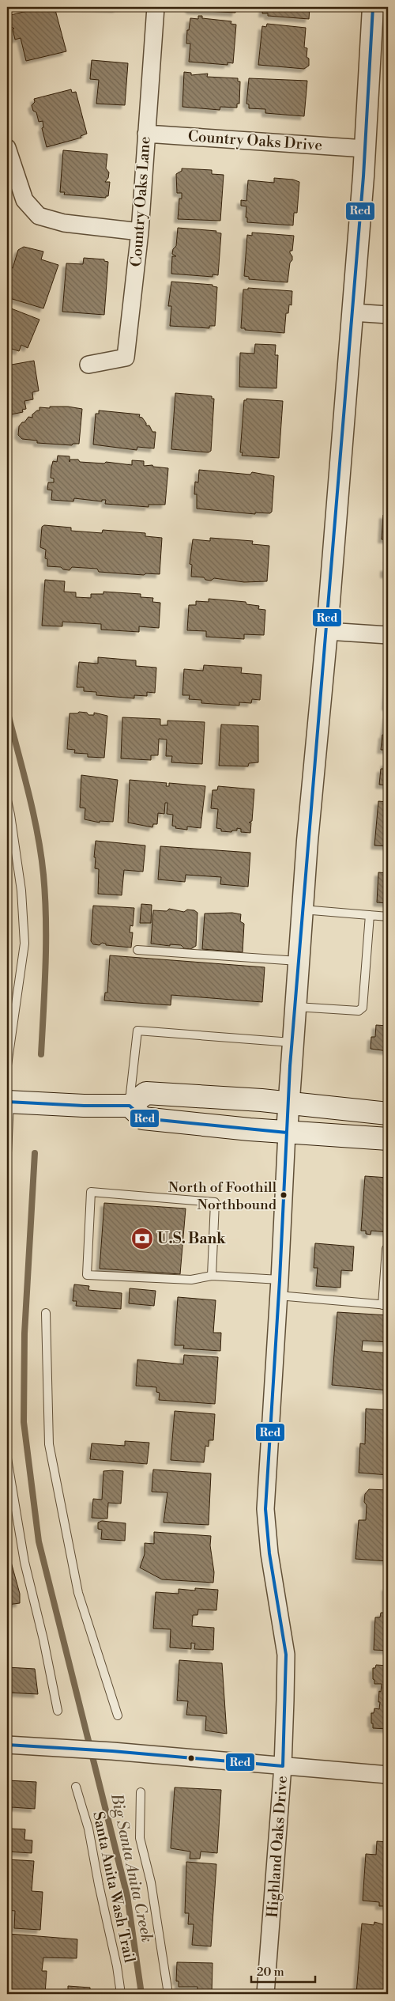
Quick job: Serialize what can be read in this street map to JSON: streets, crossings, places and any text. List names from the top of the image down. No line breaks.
{"streets":{"street":["Country Oaks Drive","Country Oaks Lane","Highland Oaks Drive"],"lane":["Santa Anita Wash Trail"]},"crossings":[["Country Oaks Drive","Country Oaks Lane"]],"water":["Big Santa Anita Creek"],"places":{"other":["North of Foothill Northbound"],"bank":["U.S. Bank"]},"lines":["transit line Red"],"scale_bar":"20 m"}
